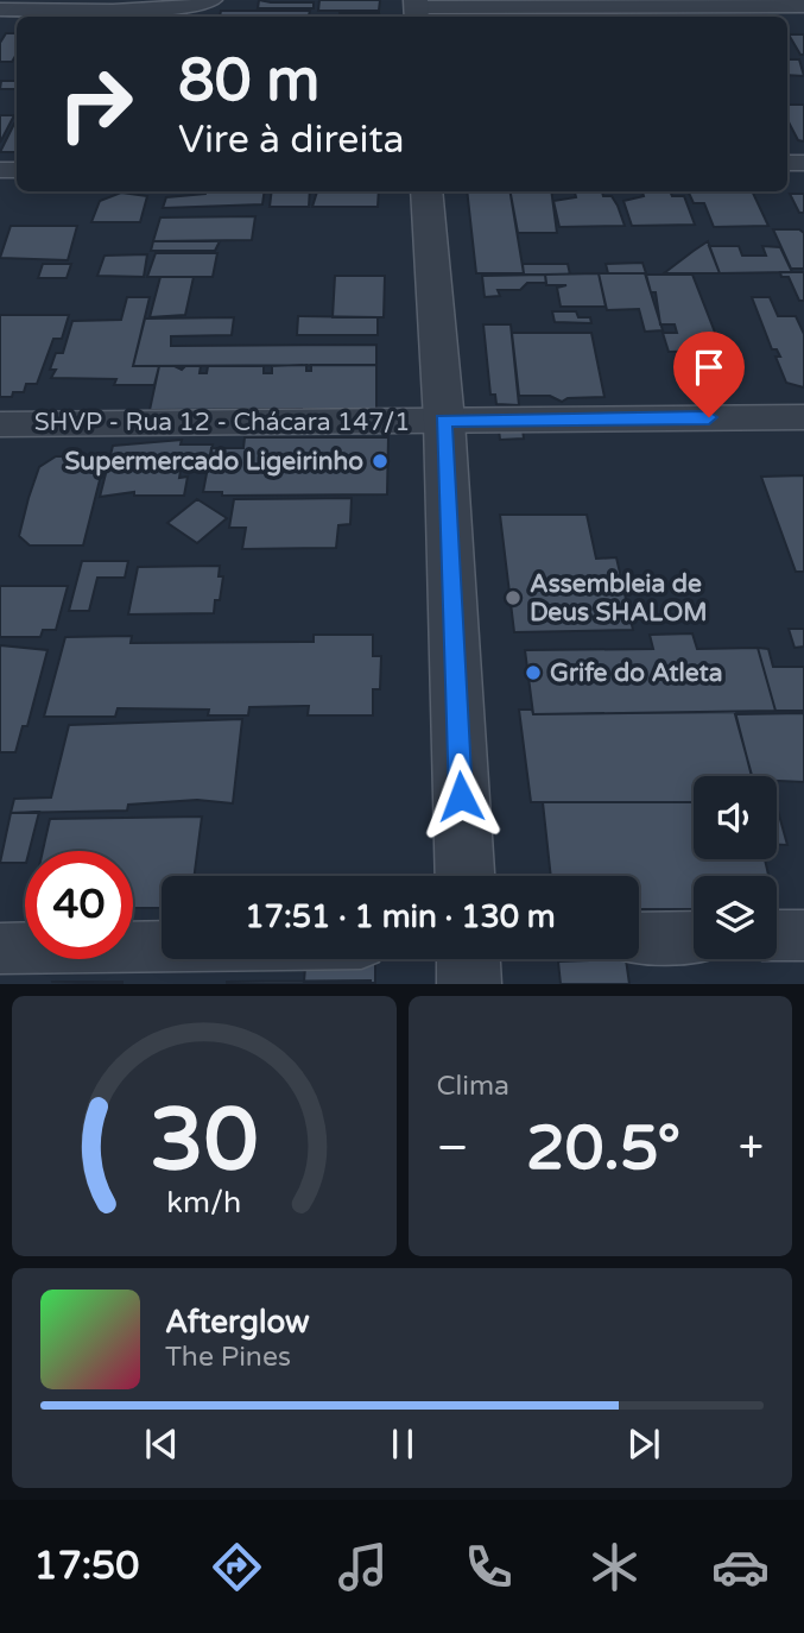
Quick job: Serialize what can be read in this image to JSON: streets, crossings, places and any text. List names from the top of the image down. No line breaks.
{"streets":{"street":["SHVP - Rua 12 - Chácara 147/1"]},"places":["Supermercado Ligeirinho","Assembleia de Deus SHALOM","Grife do Atleta"],"page":{"turn":["80 m","Vire à direita"],"limit":"40","trip":"17:51 · 1 min · 130 m","tile":"Clima","heat":["−","20.5°","+"],"song":["Afterglow","The Pines"],"tabs":"17:50","gauge":["30","km/h"]}}
